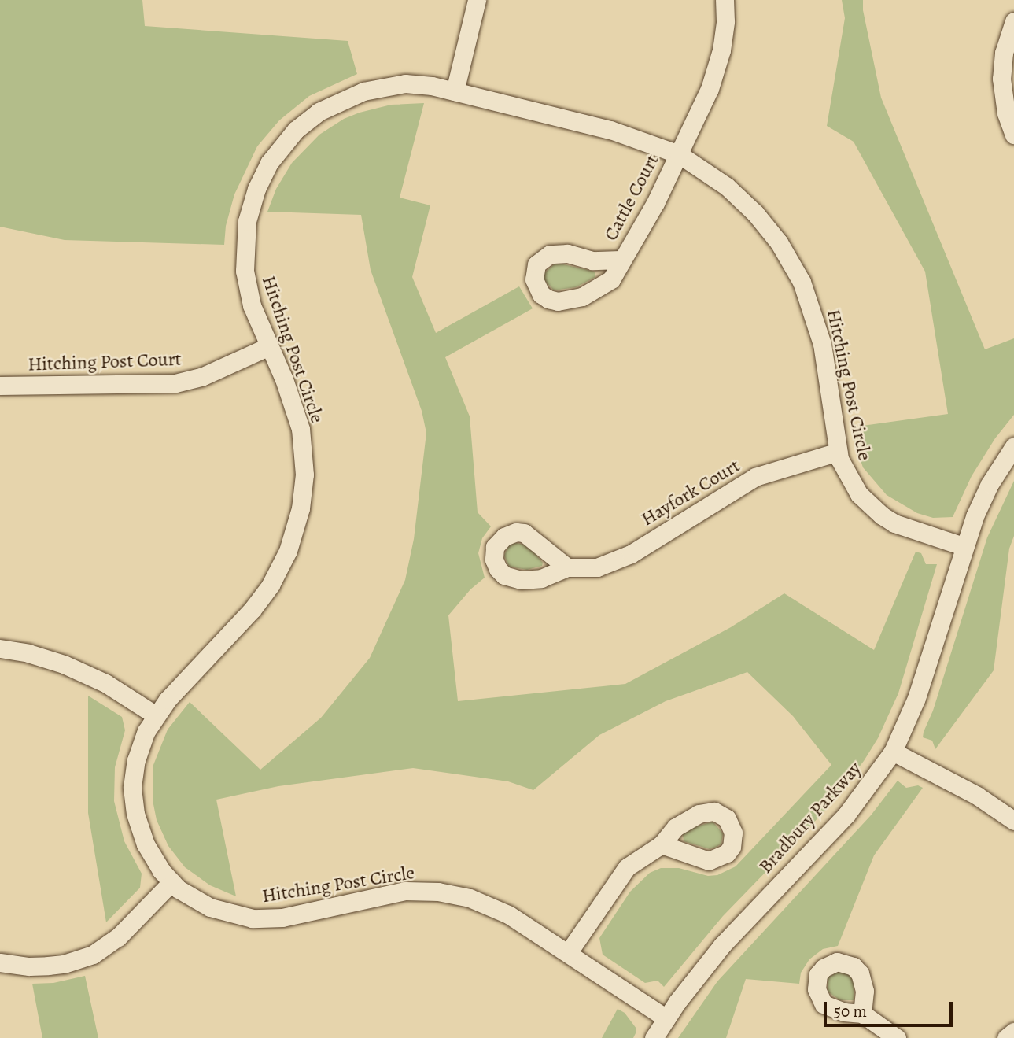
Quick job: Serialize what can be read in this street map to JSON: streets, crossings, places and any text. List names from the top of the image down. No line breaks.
{"streets":{"street":["Cattle Court","Hitching Post Circle","Hitching Post Court","Hayfork Court","Bradbury Parkway"]},"crossings":[["Cattle Court","Hitching Post Circle"],["Hitching Post Circle","Hitching Post Court"],["Hitching Post Circle","Hayfork Court"],["Hitching Post Circle","Bradbury Parkway"]],"scale_bar":"50 m"}
